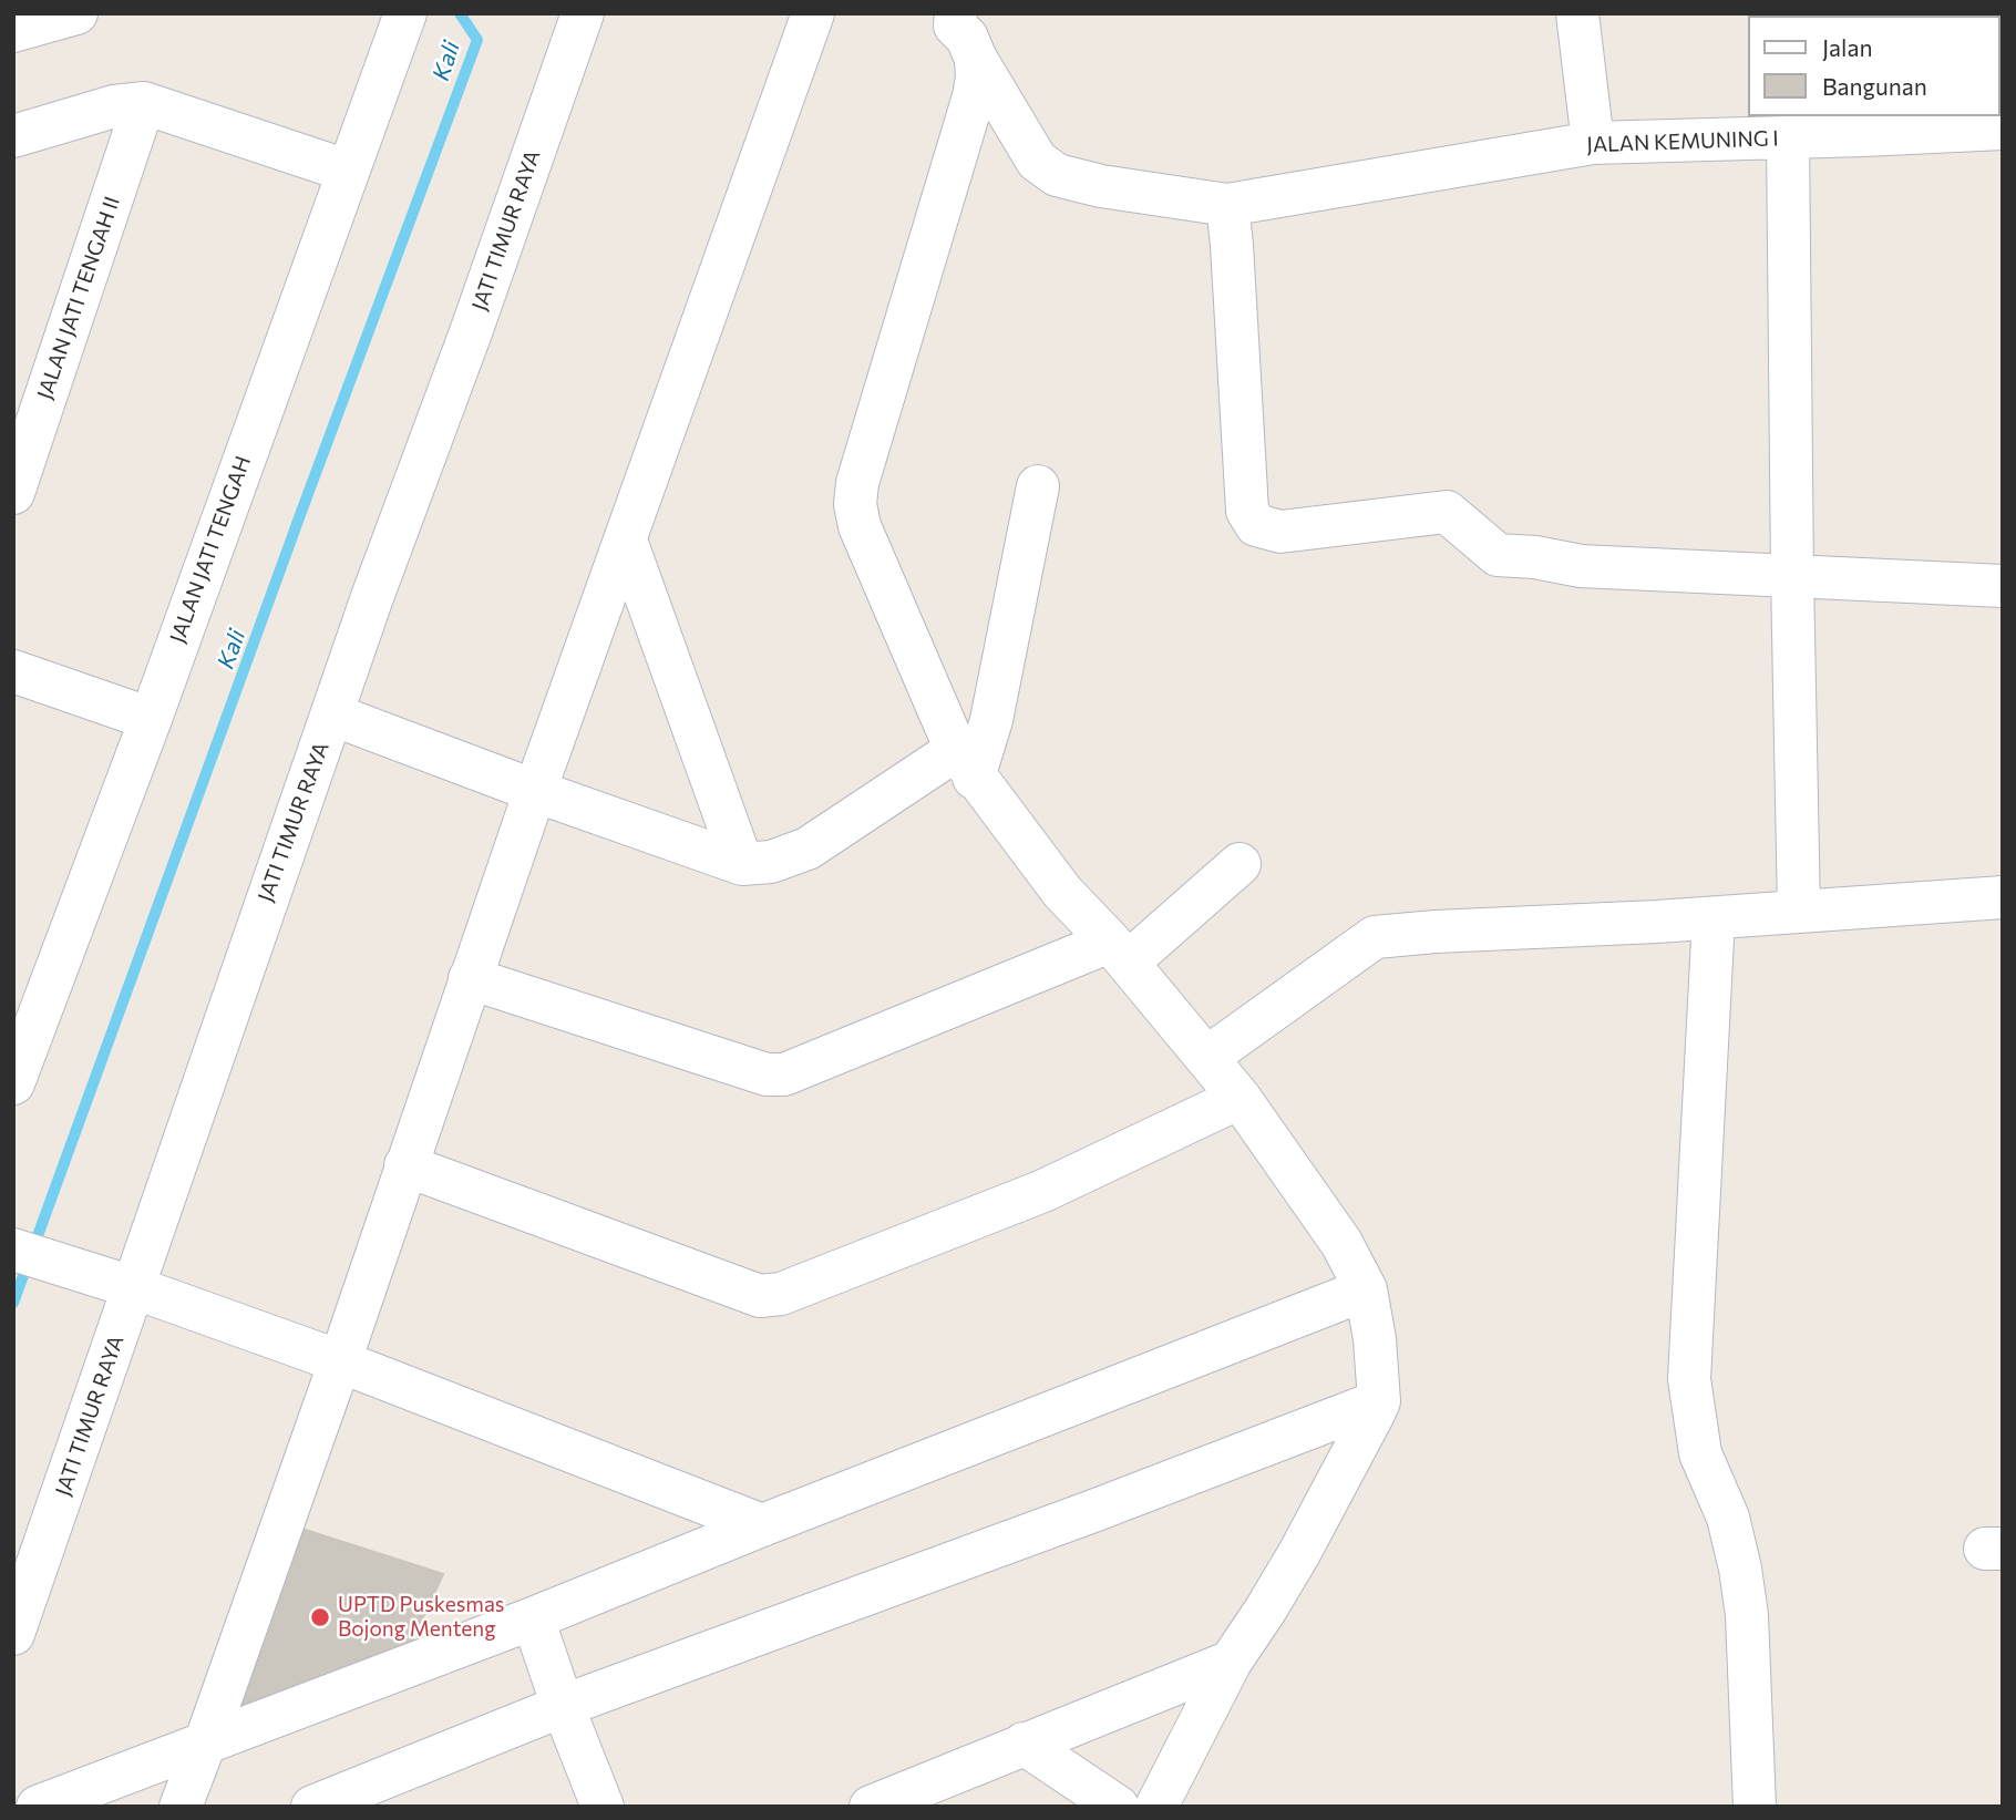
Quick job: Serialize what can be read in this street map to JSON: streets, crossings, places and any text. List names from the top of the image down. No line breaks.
{"streets":{"street":["JALAN KEMUNING I","JATI TIMUR RAYA","JALAN JATI TENGAH II","JALAN JATI TENGAH"]},"water":["Kali"],"places":["UPTD Puskesmas Bojong Menteng"],"legend":["Jalan","Bangunan"]}
